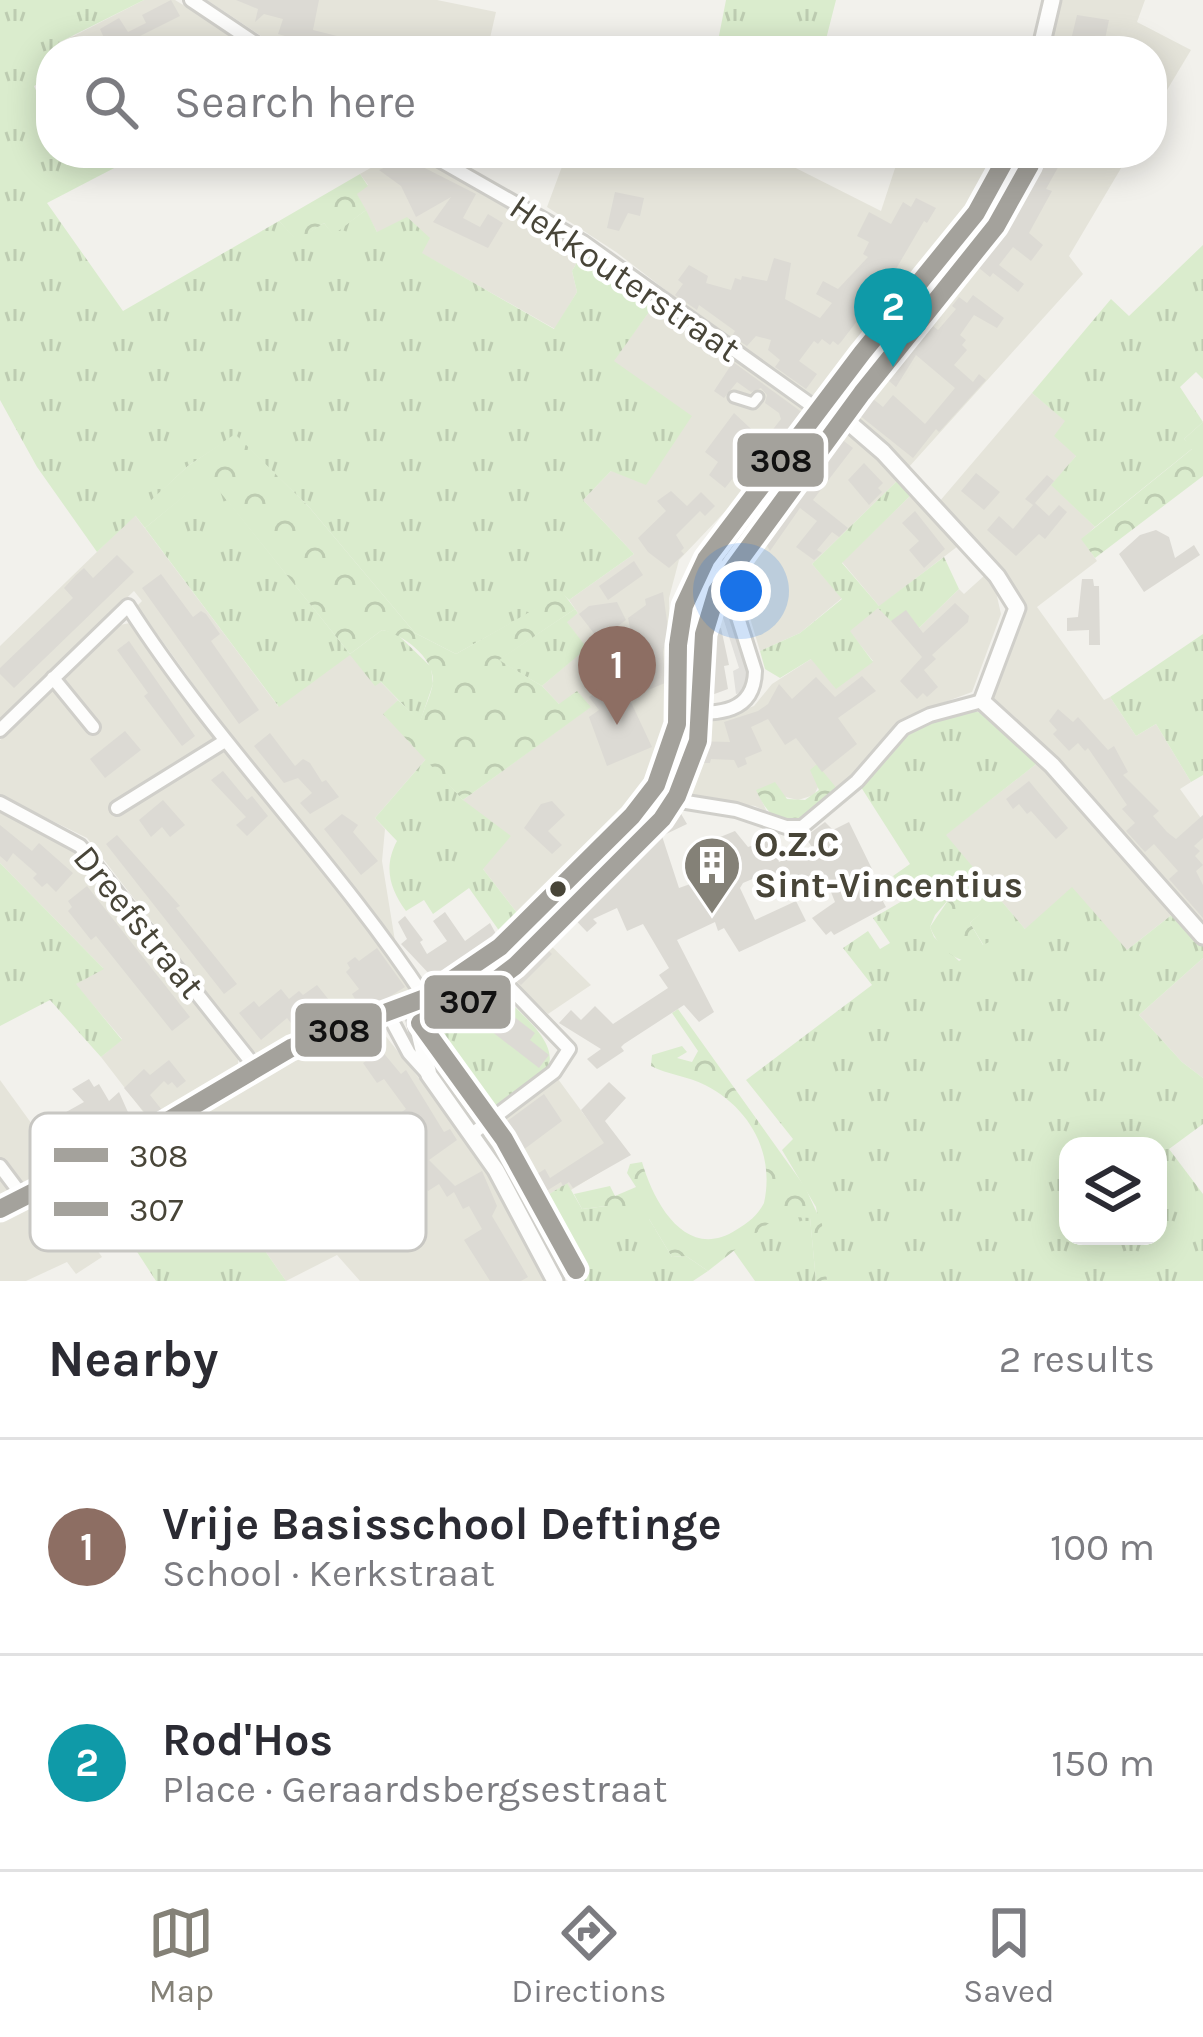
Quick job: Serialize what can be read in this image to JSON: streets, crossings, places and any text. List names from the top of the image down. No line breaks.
{"streets":{"street":["Hekkouterstraat","Dreefstraat"]},"places":{"building":["O.Z.C Sint-Vincentius"]},"lines":["transit line 308","transit line 307"],"legend":["308","307"],"page":{"search":"Search here","pins":["2","1"],"heading":["Nearby","2 results"],"list":[{"mark":"1","name":"Vrije Basisschool Deftinge","note":"School · Kerkstraat","value":"100 m"},{"mark":"2","name":"Rod'Hos","note":"Place · Geraardsbergsestraat","value":"150 m"}],"nav":["Map","Directions","Saved"]}}
